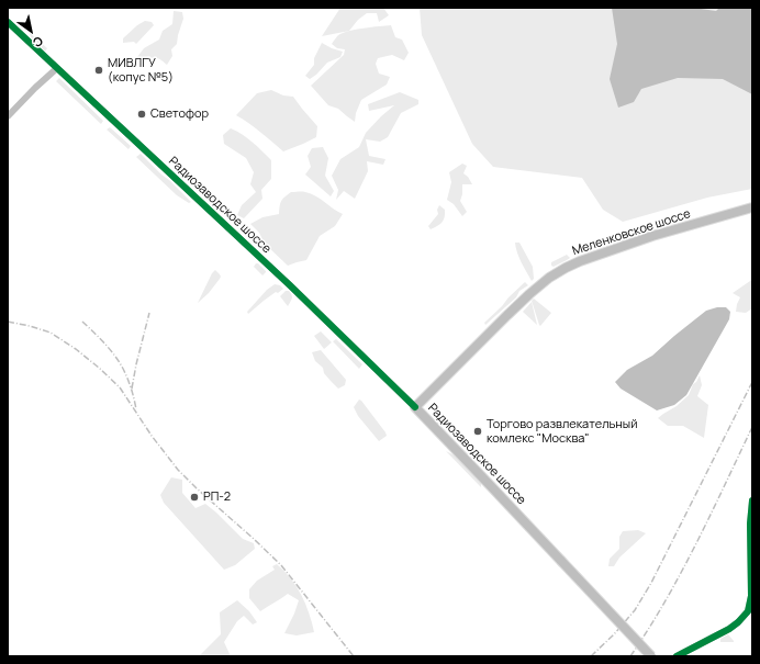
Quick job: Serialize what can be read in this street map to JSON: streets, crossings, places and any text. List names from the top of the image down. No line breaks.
{"streets":{"main road":["Радиозаводское шоссе","Меленковское шоссе"]},"crossings":[["Радиозаводское шоссе","Меленковское шоссе"]],"places":["МИВЛГУ (копус №5)","Светофор","Торгово развлекательный комлекс \"Москва\"","РП-2"],"north":"bottom right"}
